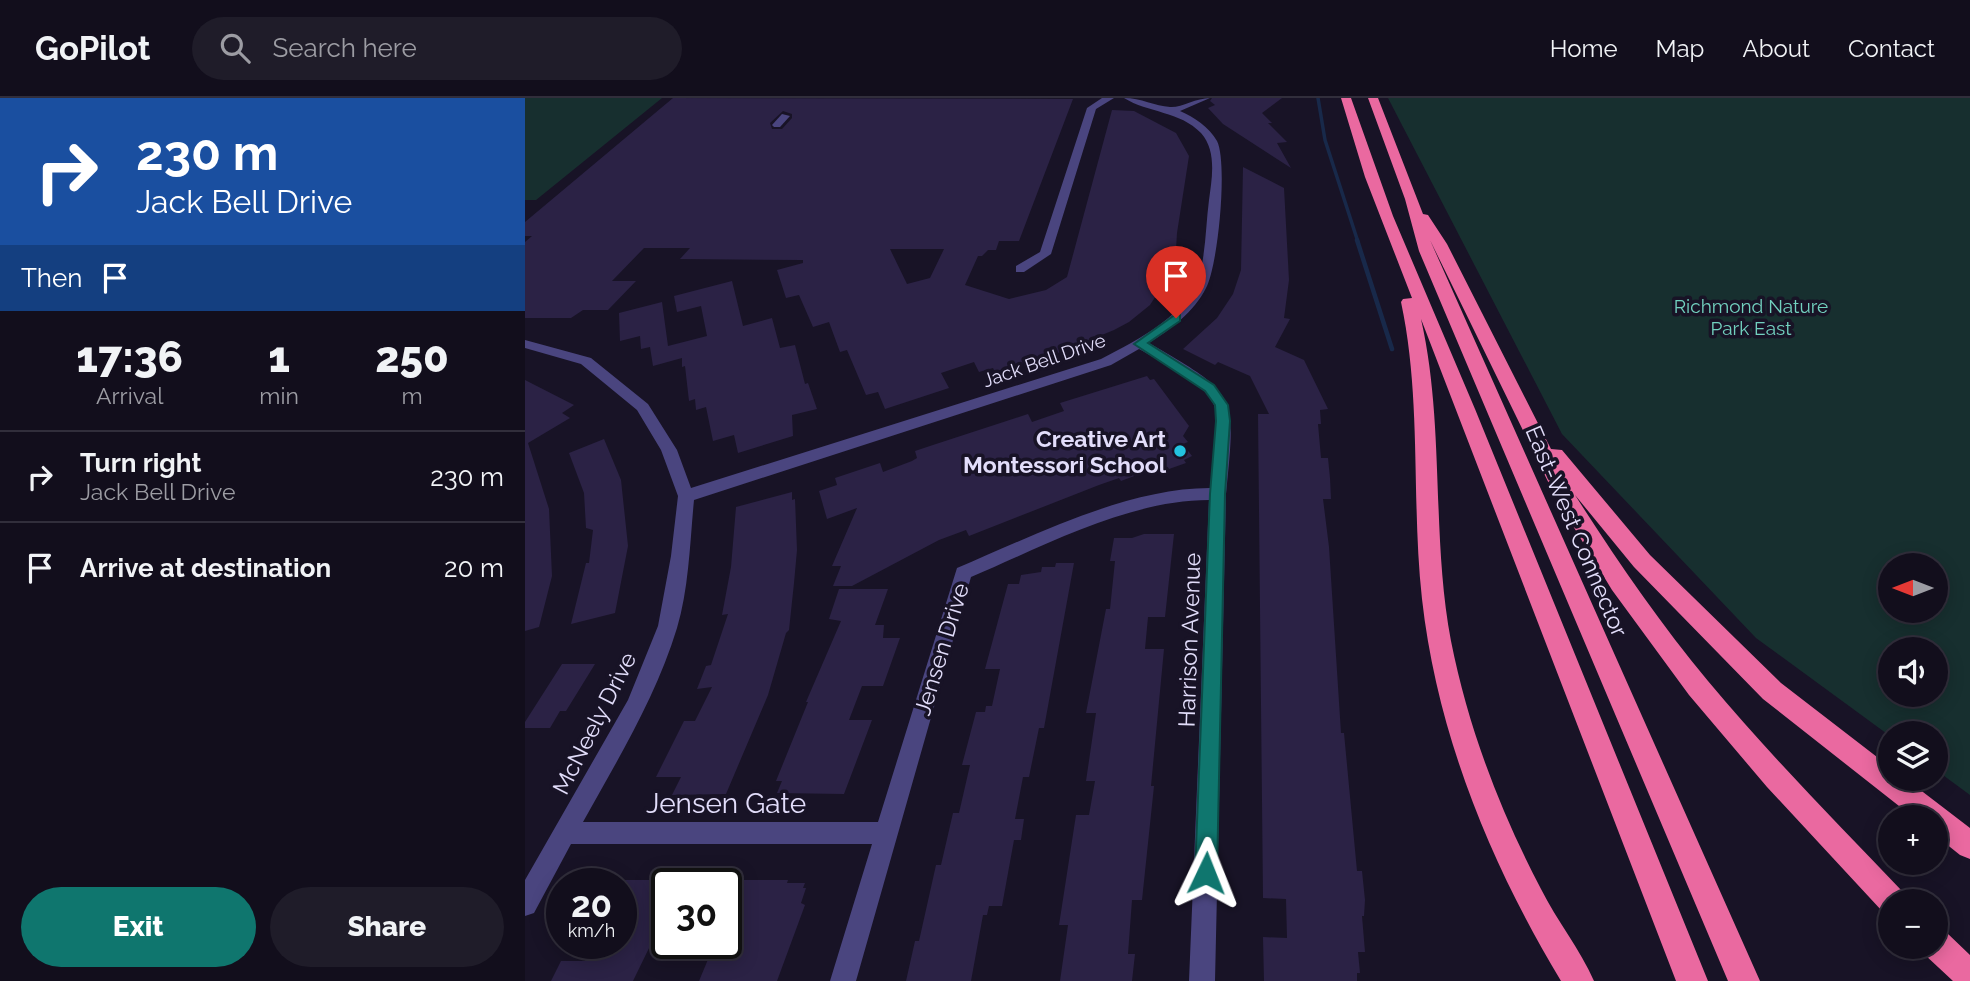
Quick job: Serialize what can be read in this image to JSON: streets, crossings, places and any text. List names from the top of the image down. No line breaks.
{"streets":{"highway":["East-West Connector"],"street":["Jack Bell Drive","Harrison Avenue","Jensen Drive","McNeely Drive","Jensen Gate"]},"crossings":[["Jack Bell Drive","Harrison Avenue"],["Jack Bell Drive","McNeely Drive"],["Harrison Avenue","Jensen Drive"],["Jensen Drive","Jensen Gate"],["McNeely Drive","Jensen Gate"]],"parks":["Richmond Nature Park East"],"places":["Creative Art Montessori School"],"north":"left","page":{"header":"GoPilot","search":"Search here","nav":["Home","Map","About","Contact"],"turn":["230 m","Jack Bell Drive"],"then":"Then","eta":["17:36","Arrival","1","min","250","m"],"list":[{"name":"Turn right","note":"Jack Bell Drive","value":"230 m"},{"name":"Arrive at destination","value":"20 m"}],"map_buttons":["+","−"],"speed":"20 km/h","limit":"30","buttons":["Exit","Share"]}}
